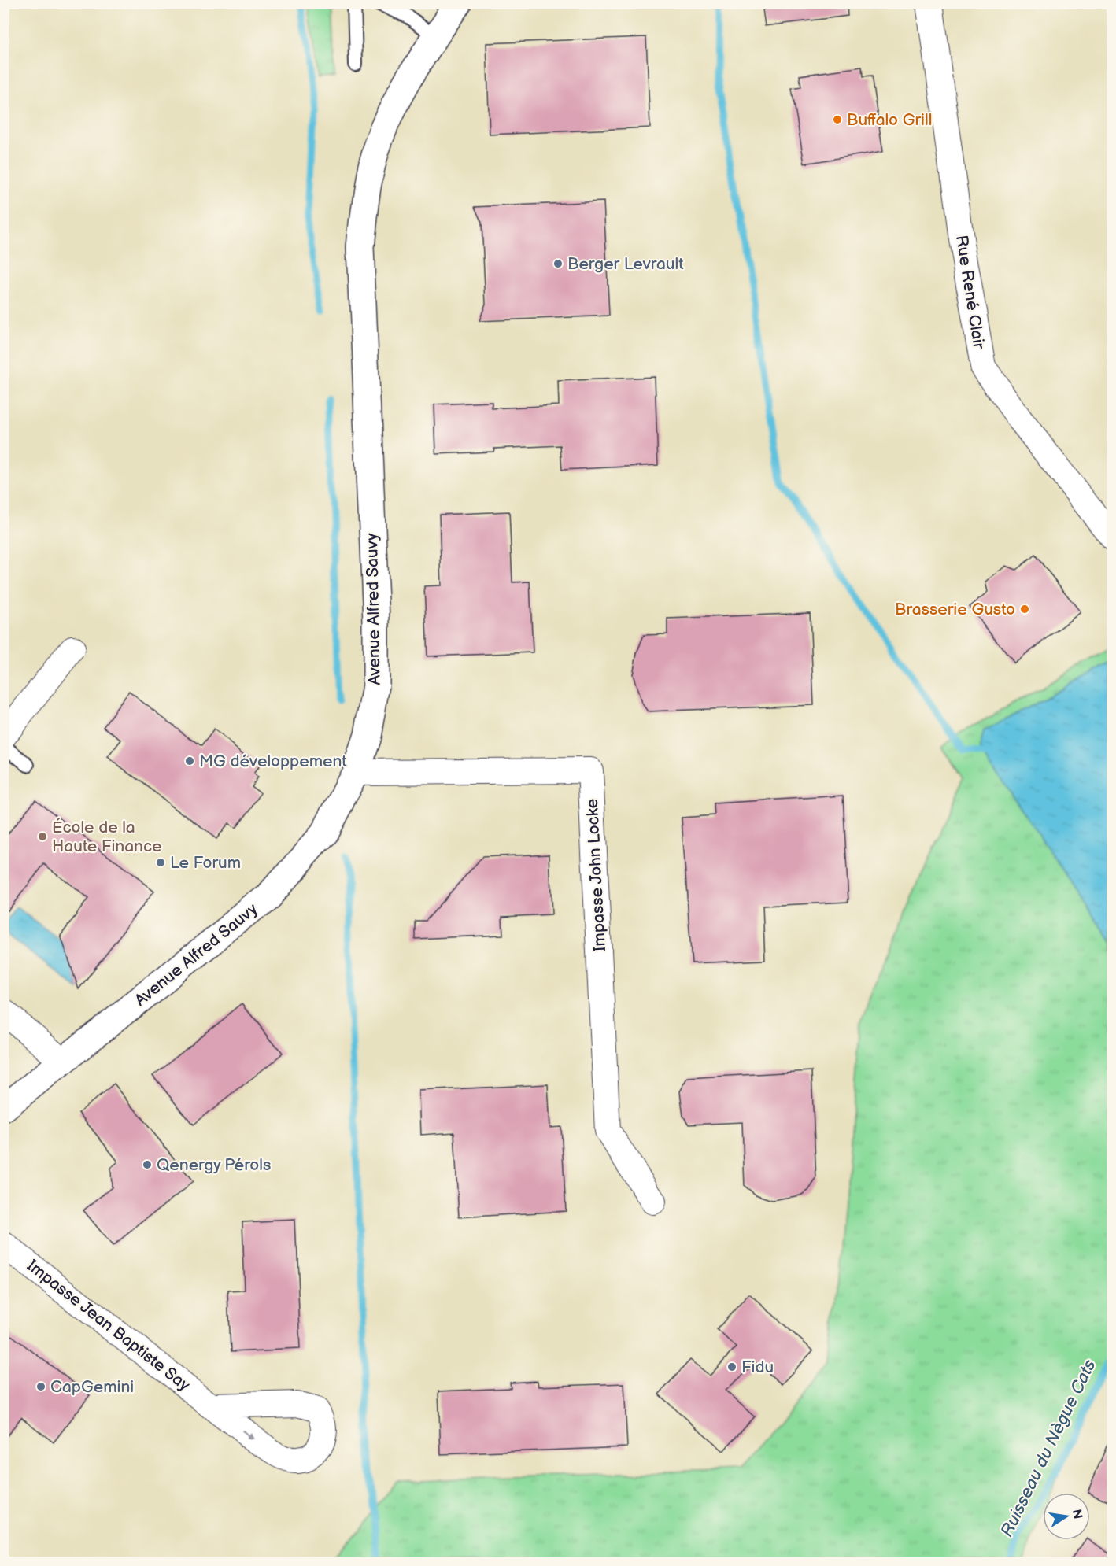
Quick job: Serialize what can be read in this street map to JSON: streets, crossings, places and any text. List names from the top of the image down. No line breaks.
{"streets":{"street":["Rue René Clair","Avenue Alfred Sauvy","Impasse John Locke","Impasse Jean Baptiste Say"]},"crossings":[["Avenue Alfred Sauvy","Impasse John Locke"]],"water":["Ruisseau du Nègue Cats"],"places":["Buffalo Grill","Berger Levrault","Brasserie Gusto","MG développement","École de la Haute Finance","Le Forum","Qenergy Pérols","Fidu","CapGemini"],"north":"right"}
